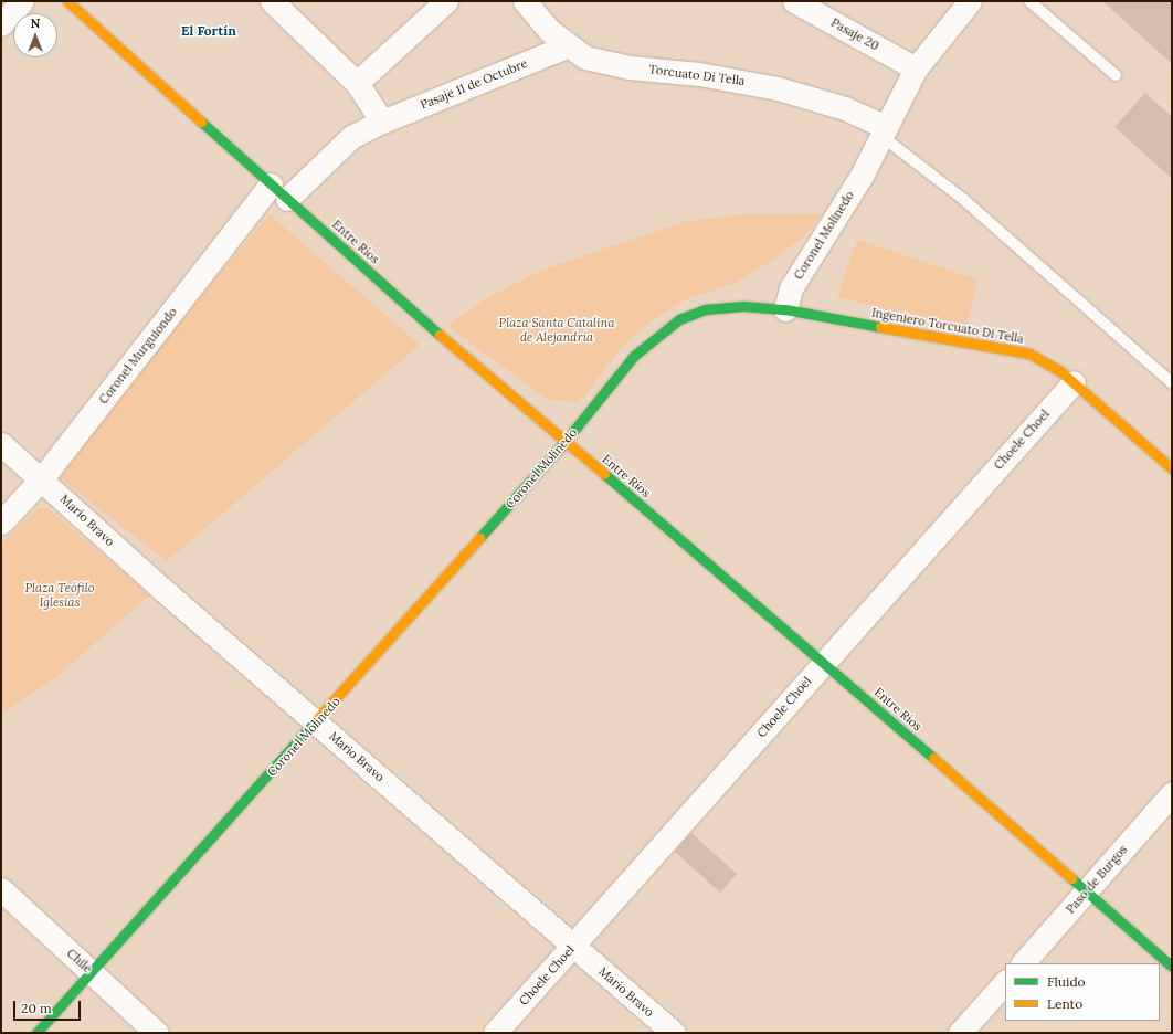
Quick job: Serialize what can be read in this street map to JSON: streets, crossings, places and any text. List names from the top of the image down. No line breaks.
{"streets":{"street":["Pasaje 20","Torcuato Di Tella","Pasaje 11 de Octubre","Coronel Molinedo","Entre Ríos","Ingeniero Torcuato Di Tella","Coronel Murguiondo","Choele Choel","Mario Bravo","Paso de Burgos","Chile"]},"crossings":[["Pasaje 20","Coronel Molinedo"],["Torcuato Di Tella","Pasaje 11 de Octubre"],["Torcuato Di Tella","Coronel Molinedo"],["Pasaje 11 de Octubre","Coronel Murguiondo"],["Coronel Molinedo","Entre Ríos"],["Coronel Molinedo","Ingeniero Torcuato Di Tella"],["Coronel Molinedo","Mario Bravo"],["Coronel Molinedo","Chile"],["Entre Ríos","Coronel Murguiondo"],["Entre Ríos","Choele Choel"],["Entre Ríos","Paso de Burgos"],["Ingeniero Torcuato Di Tella","Choele Choel"],["Coronel Murguiondo","Mario Bravo"],["Choele Choel","Mario Bravo"]],"districts":["El Fortín"],"parks":["Plaza Santa Catalina de Alejandría","Plaza Teófilo Iglesias"],"legend":["Fluido","Lento"],"scale_bar":"20 m","north":"top"}
